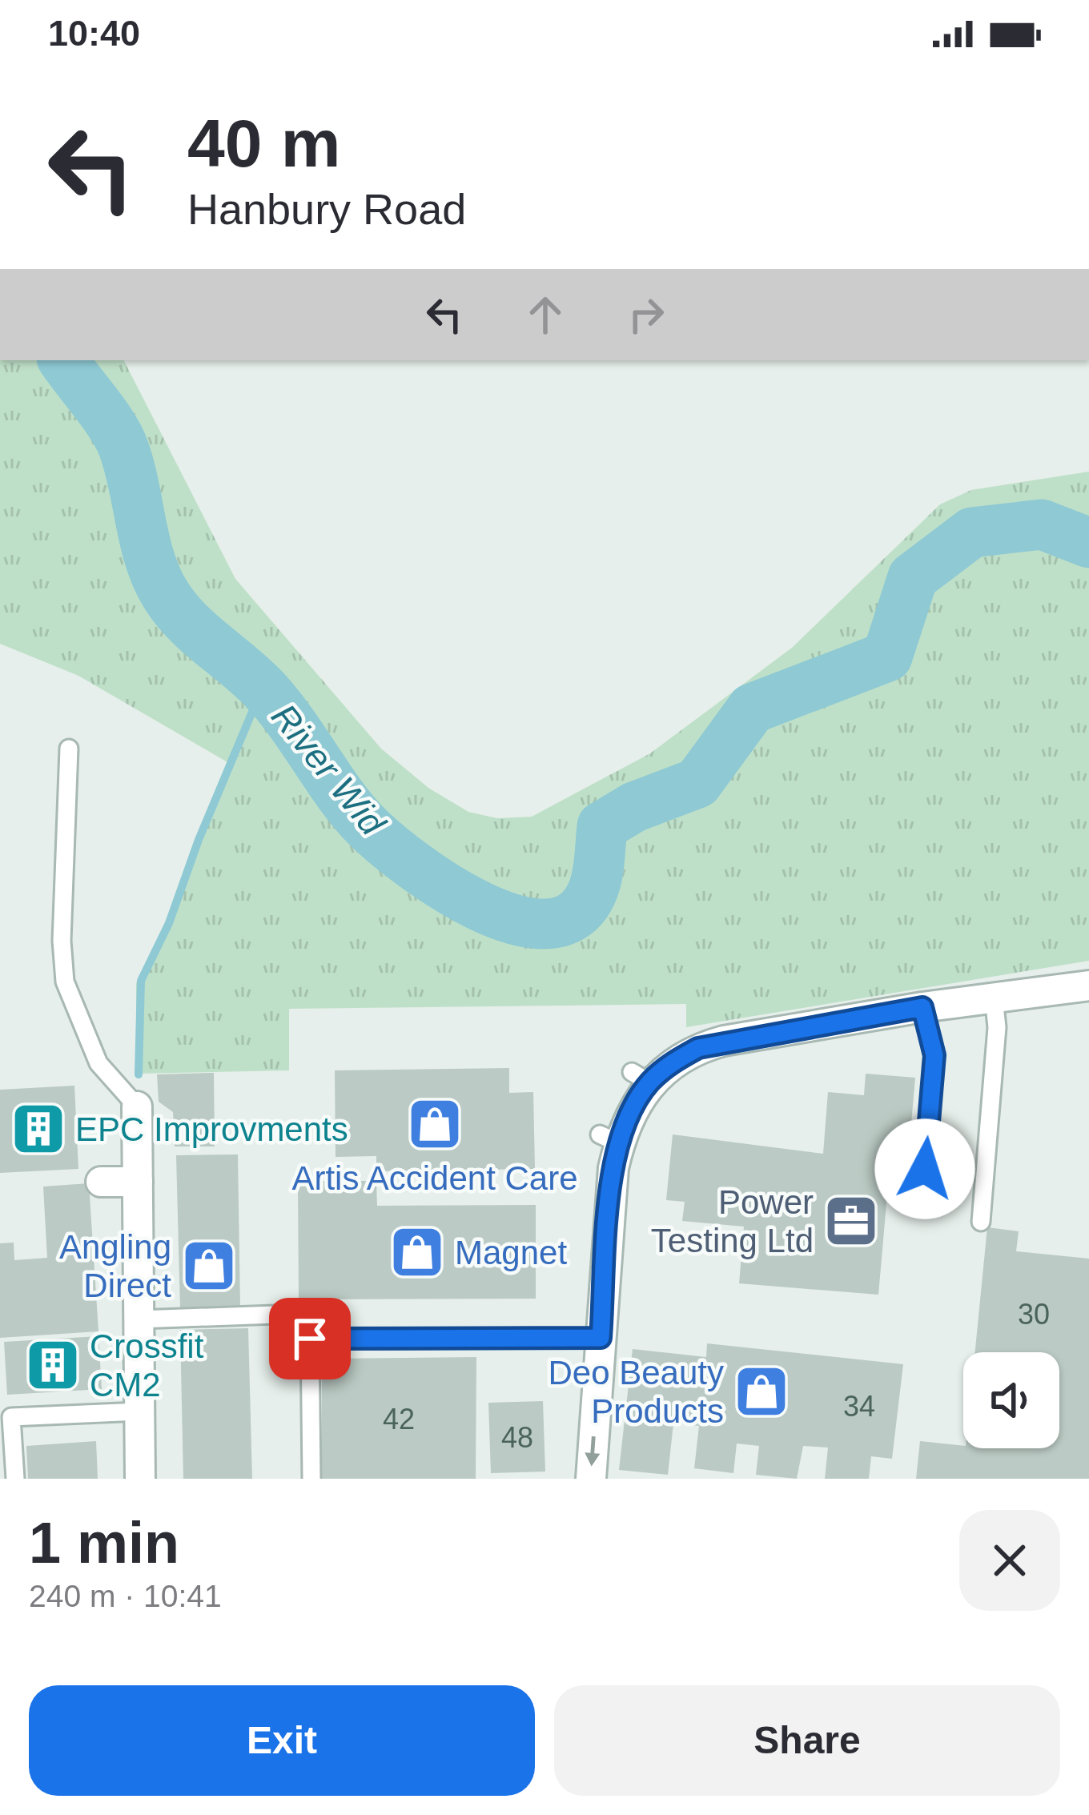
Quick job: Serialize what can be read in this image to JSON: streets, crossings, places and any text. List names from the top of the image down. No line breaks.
{"water":["River Wid"],"places":{"shop":["Artis Accident Care","Magnet","Angling Direct","Deo Beauty Products"],"building":["EPC Improvments","Crossfit CM2"],"office":["Power Testing Ltd"]},"house_numbers":["30","34","42","48"],"page":{"status":"10:40","turn":["40 m","Hanbury Road"],"heading":["1 min","240 m · 10:41"],"buttons":["Exit","Share"]}}
